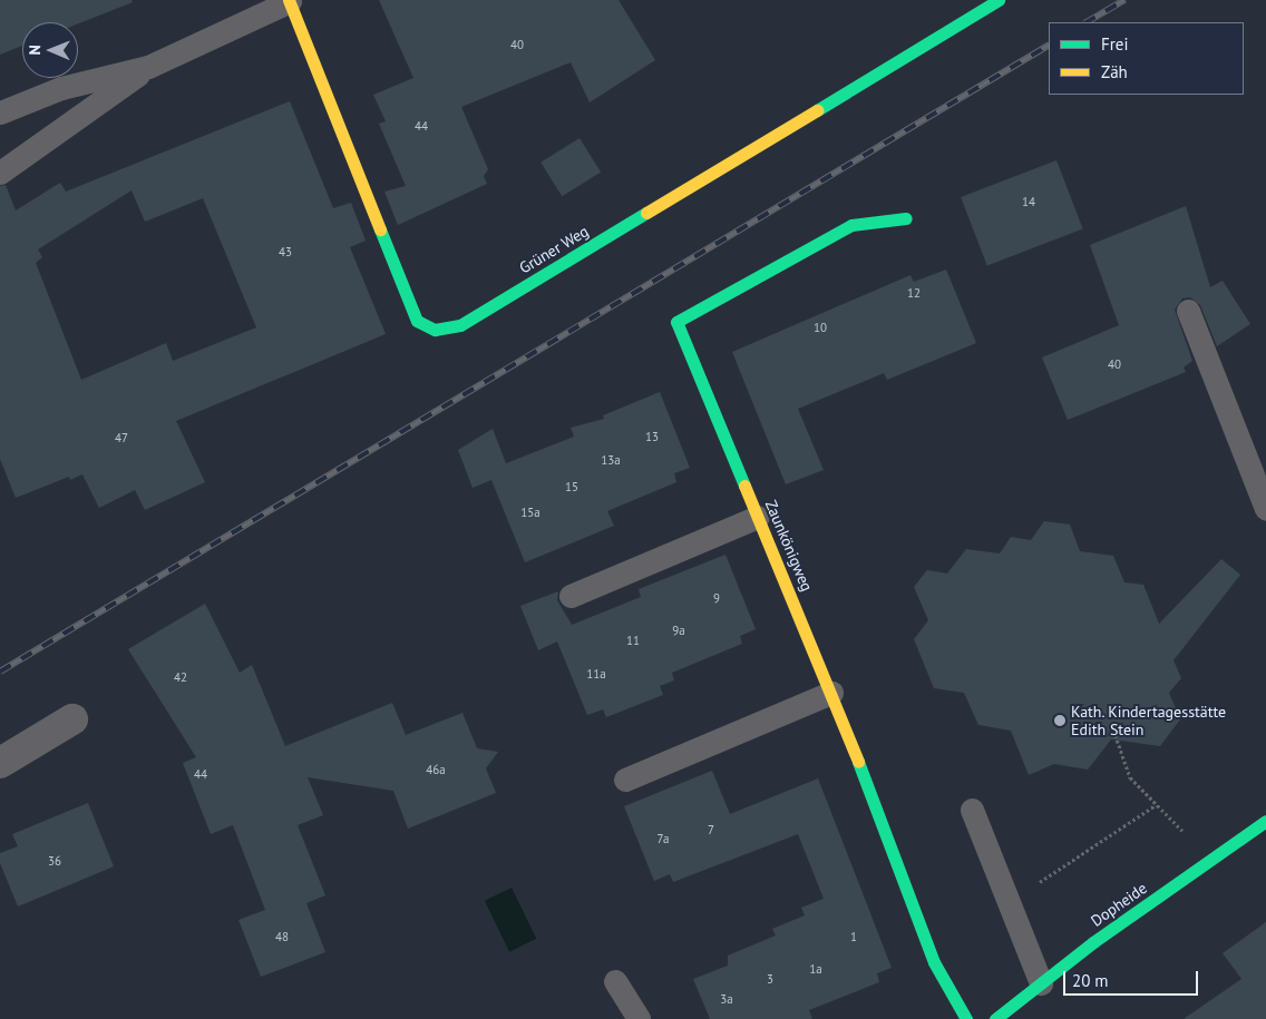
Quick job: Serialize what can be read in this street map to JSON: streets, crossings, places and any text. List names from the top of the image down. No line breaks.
{"streets":{"street":["Grüner Weg","Zaunkönigweg","Dopheide"]},"places":["Kath. Kindertagesstätte Edith Stein"],"house_numbers":["40","44","14","43","12","10","40","13","47","13a","15","15a","9","9a","11","11a","42","46a","44","7","7a","36","48","1","1a","3","3a"],"legend":["Frei","Zäh"],"scale_bar":"20 m","north":"left"}
